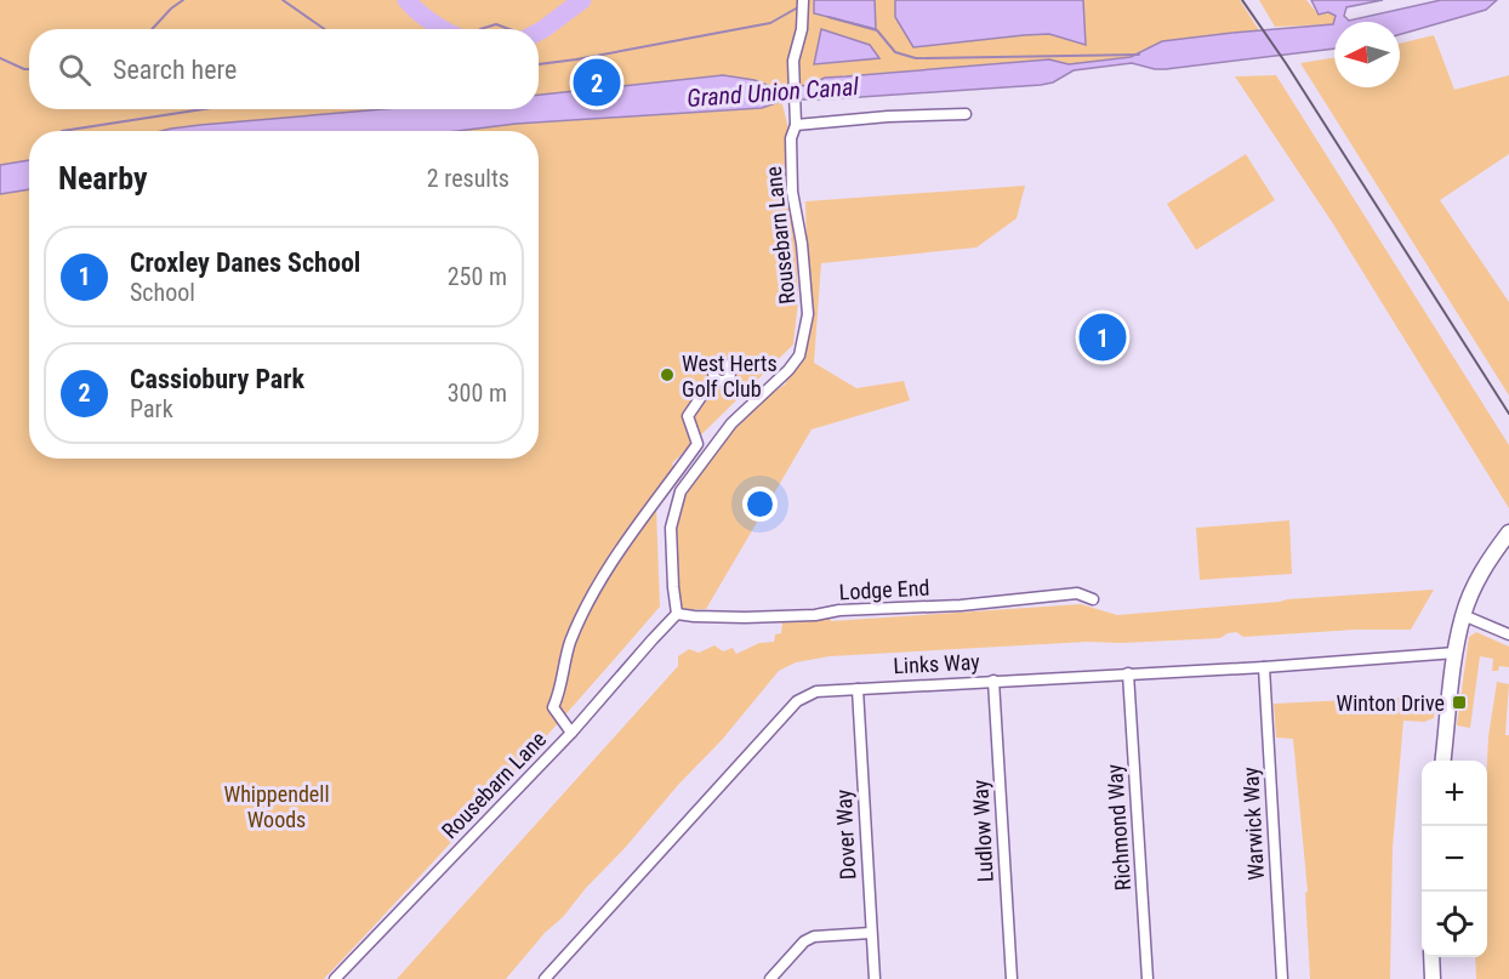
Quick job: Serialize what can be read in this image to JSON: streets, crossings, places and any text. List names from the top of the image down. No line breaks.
{"streets":{"street":["Rousebarn Lane","Lodge End","Links Way","Warwick Way","Richmond Way","Ludlow Way","Dover Way"]},"crossings":[["Rousebarn Lane","Lodge End"],["Links Way","Warwick Way"],["Links Way","Richmond Way"],["Links Way","Ludlow Way"],["Links Way","Dover Way"]],"water":["Grand Union Canal"],"parks":["Whippendell Woods"],"places":{"other":["West Herts Golf Club"],"transit":["Winton Drive"]},"north":"left","page":{"search":"Search here","pins":["2","1"],"heading":["Nearby","2 results"],"list":[{"mark":"1","name":"Croxley Danes School","note":"School","value":"250 m"},{"mark":"2","name":"Cassiobury Park","note":"Park","value":"300 m"}],"map_buttons":["+","−"]}}
